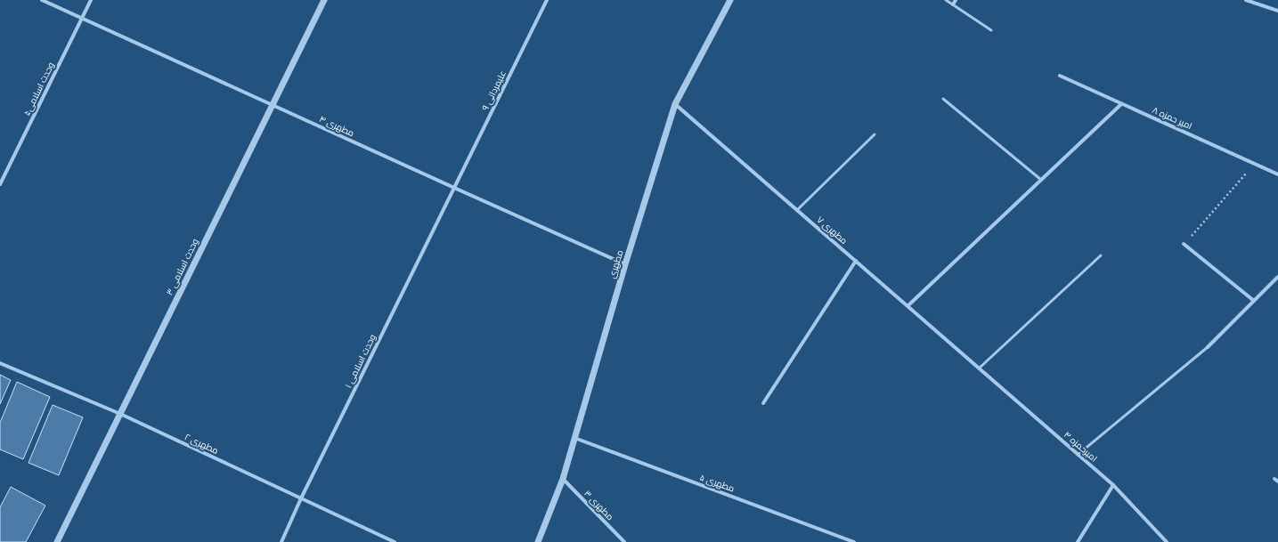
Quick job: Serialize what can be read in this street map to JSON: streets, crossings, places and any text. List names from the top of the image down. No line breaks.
{"streets":{"street":["وحدت اسلامی۵","علیمردانی ۹","امیر حمزه ۸","مطهری ۴","مطهری ۷","مطهری","وحدت اسلامی ۳","وحدت اسلامی ۱","مطهری ۲","امیرحمزه ۴","مطهری ۵","مطهری ۳"]},"crossings":[["وحدت اسلامی۵","مطهری ۴"],["علیمردانی ۹","مطهری ۴"],["علیمردانی ۹","وحدت اسلامی ۱"],["مطهری ۴","مطهری"],["مطهری ۴","وحدت اسلامی ۳"],["مطهری ۴","وحدت اسلامی ۱"],["مطهری ۷","مطهری"],["مطهری ۷","امیرحمزه ۴"],["مطهری","مطهری ۵"],["مطهری","مطهری ۳"],["وحدت اسلامی ۳","مطهری ۲"],["وحدت اسلامی ۱","مطهری ۲"]]}
